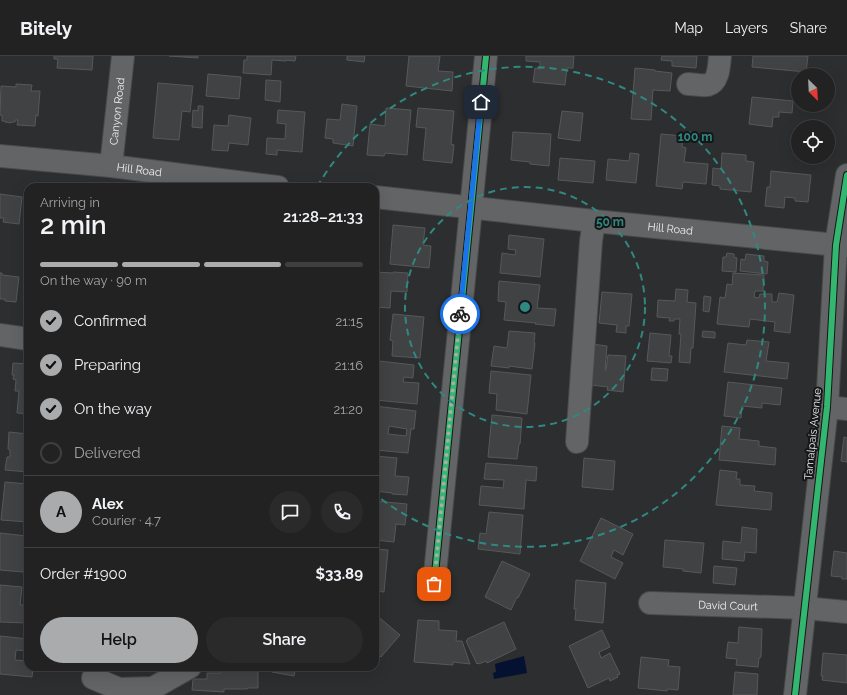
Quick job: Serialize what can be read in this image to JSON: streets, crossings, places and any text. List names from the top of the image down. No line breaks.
{"streets":{"street":["Canyon Road","Hill Road","Tamalpais Avenue","David Court"]},"crossings":[["Canyon Road","Hill Road"],["Hill Road","Tamalpais Avenue"],["Tamalpais Avenue","David Court"]],"north":"bottom right","page":{"header":"Bitely","nav":["Map","Layers","Share"],"heading":["2 min","Arriving in","21:28–21:33"],"panel":["Alex","Courier · 4.7","Order #1900","$33.89"],"bar":"On the way · 90 m","list":[["Confirmed","21:15"],["Preparing","21:16"],["On the way","21:20"],"Delivered"],"round":"A","buttons":["Help","Share"]},"rings":["100 m","50 m"]}
